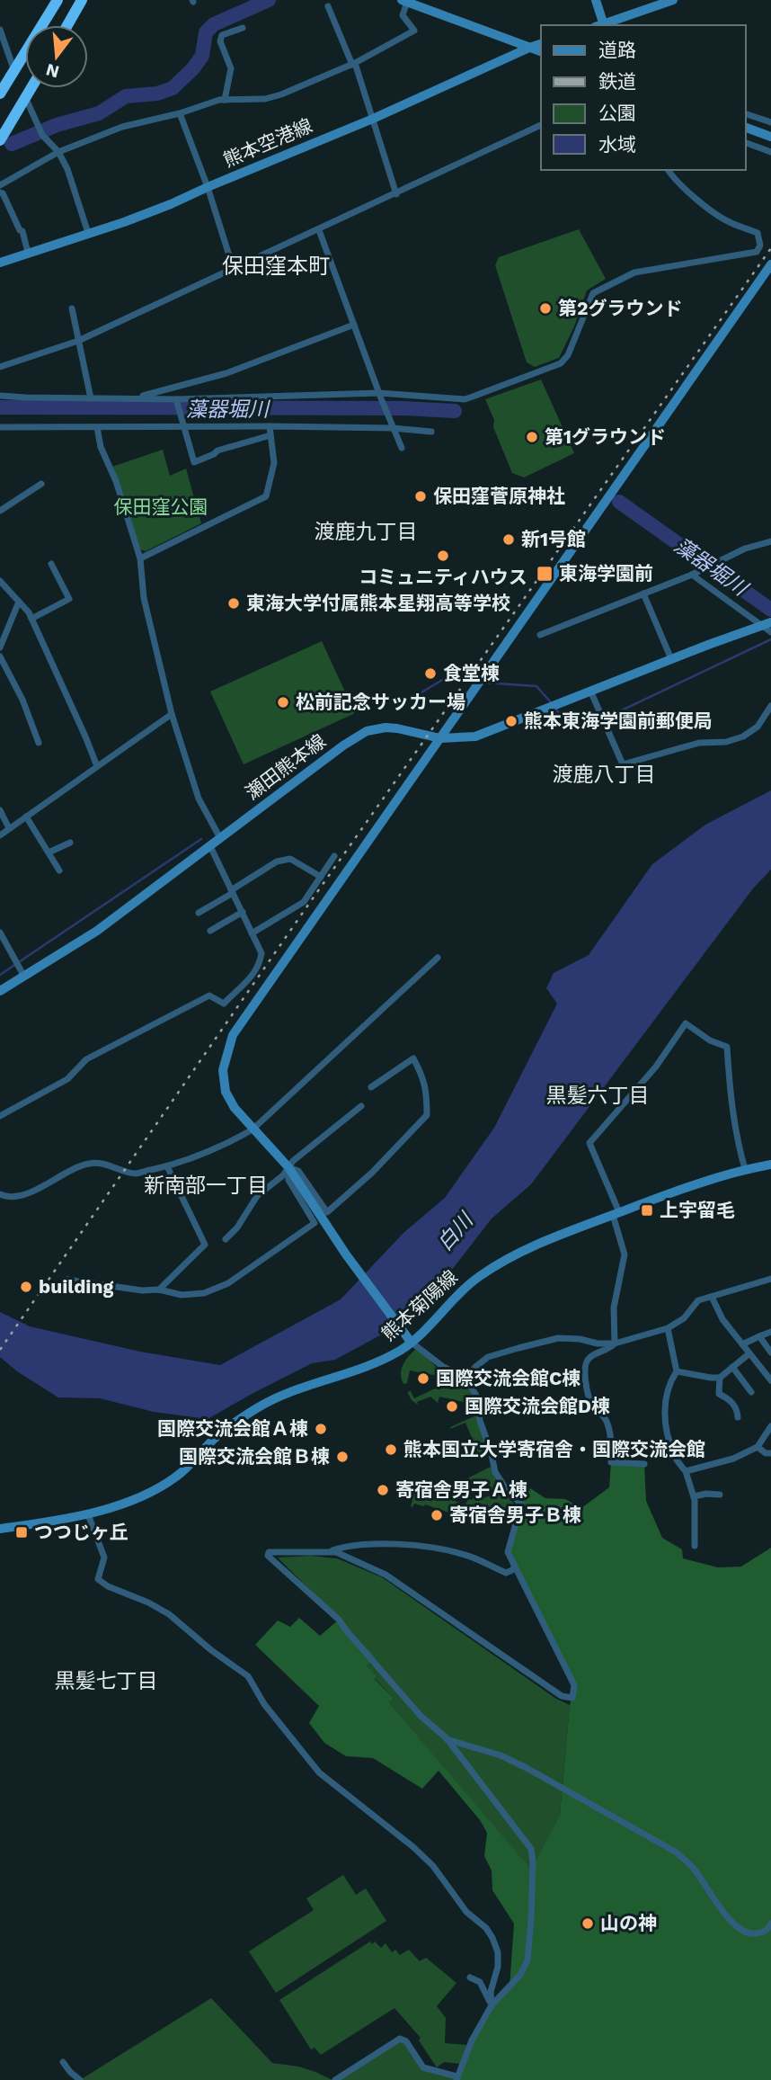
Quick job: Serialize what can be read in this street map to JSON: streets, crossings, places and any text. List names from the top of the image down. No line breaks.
{"streets":{"main road":["熊本空港線","瀬田熊本線","熊本菊陽線"]},"districts":["保田窪本町","渡鹿九丁目","渡鹿八丁目","黒髪六丁目","新南部一丁目","黒髪七丁目"],"water":["藻器堀川","白川"],"parks":["保田窪公園"],"places":{"other":["第2グラウンド","第1グラウンド","保田窪菅原神社","新1号館","コミュニティハウス","東海大学付属熊本星翔高等学校","食堂棟","松前記念サッカー場","熊本東海学園前郵便局","building","国際交流会館C棟","国際交流会館D棟","国際交流会館Ａ棟","熊本国立大学寄宿舎・国際交流会館","国際交流会館Ｂ棟","寄宿舎男子Ａ棟","寄宿舎男子Ｂ棟","山の神"],"transit":["東海学園前","上宇留毛","つつじヶ丘"]},"legend":["道路","鉄道","公園","水域"],"north":"bottom"}
